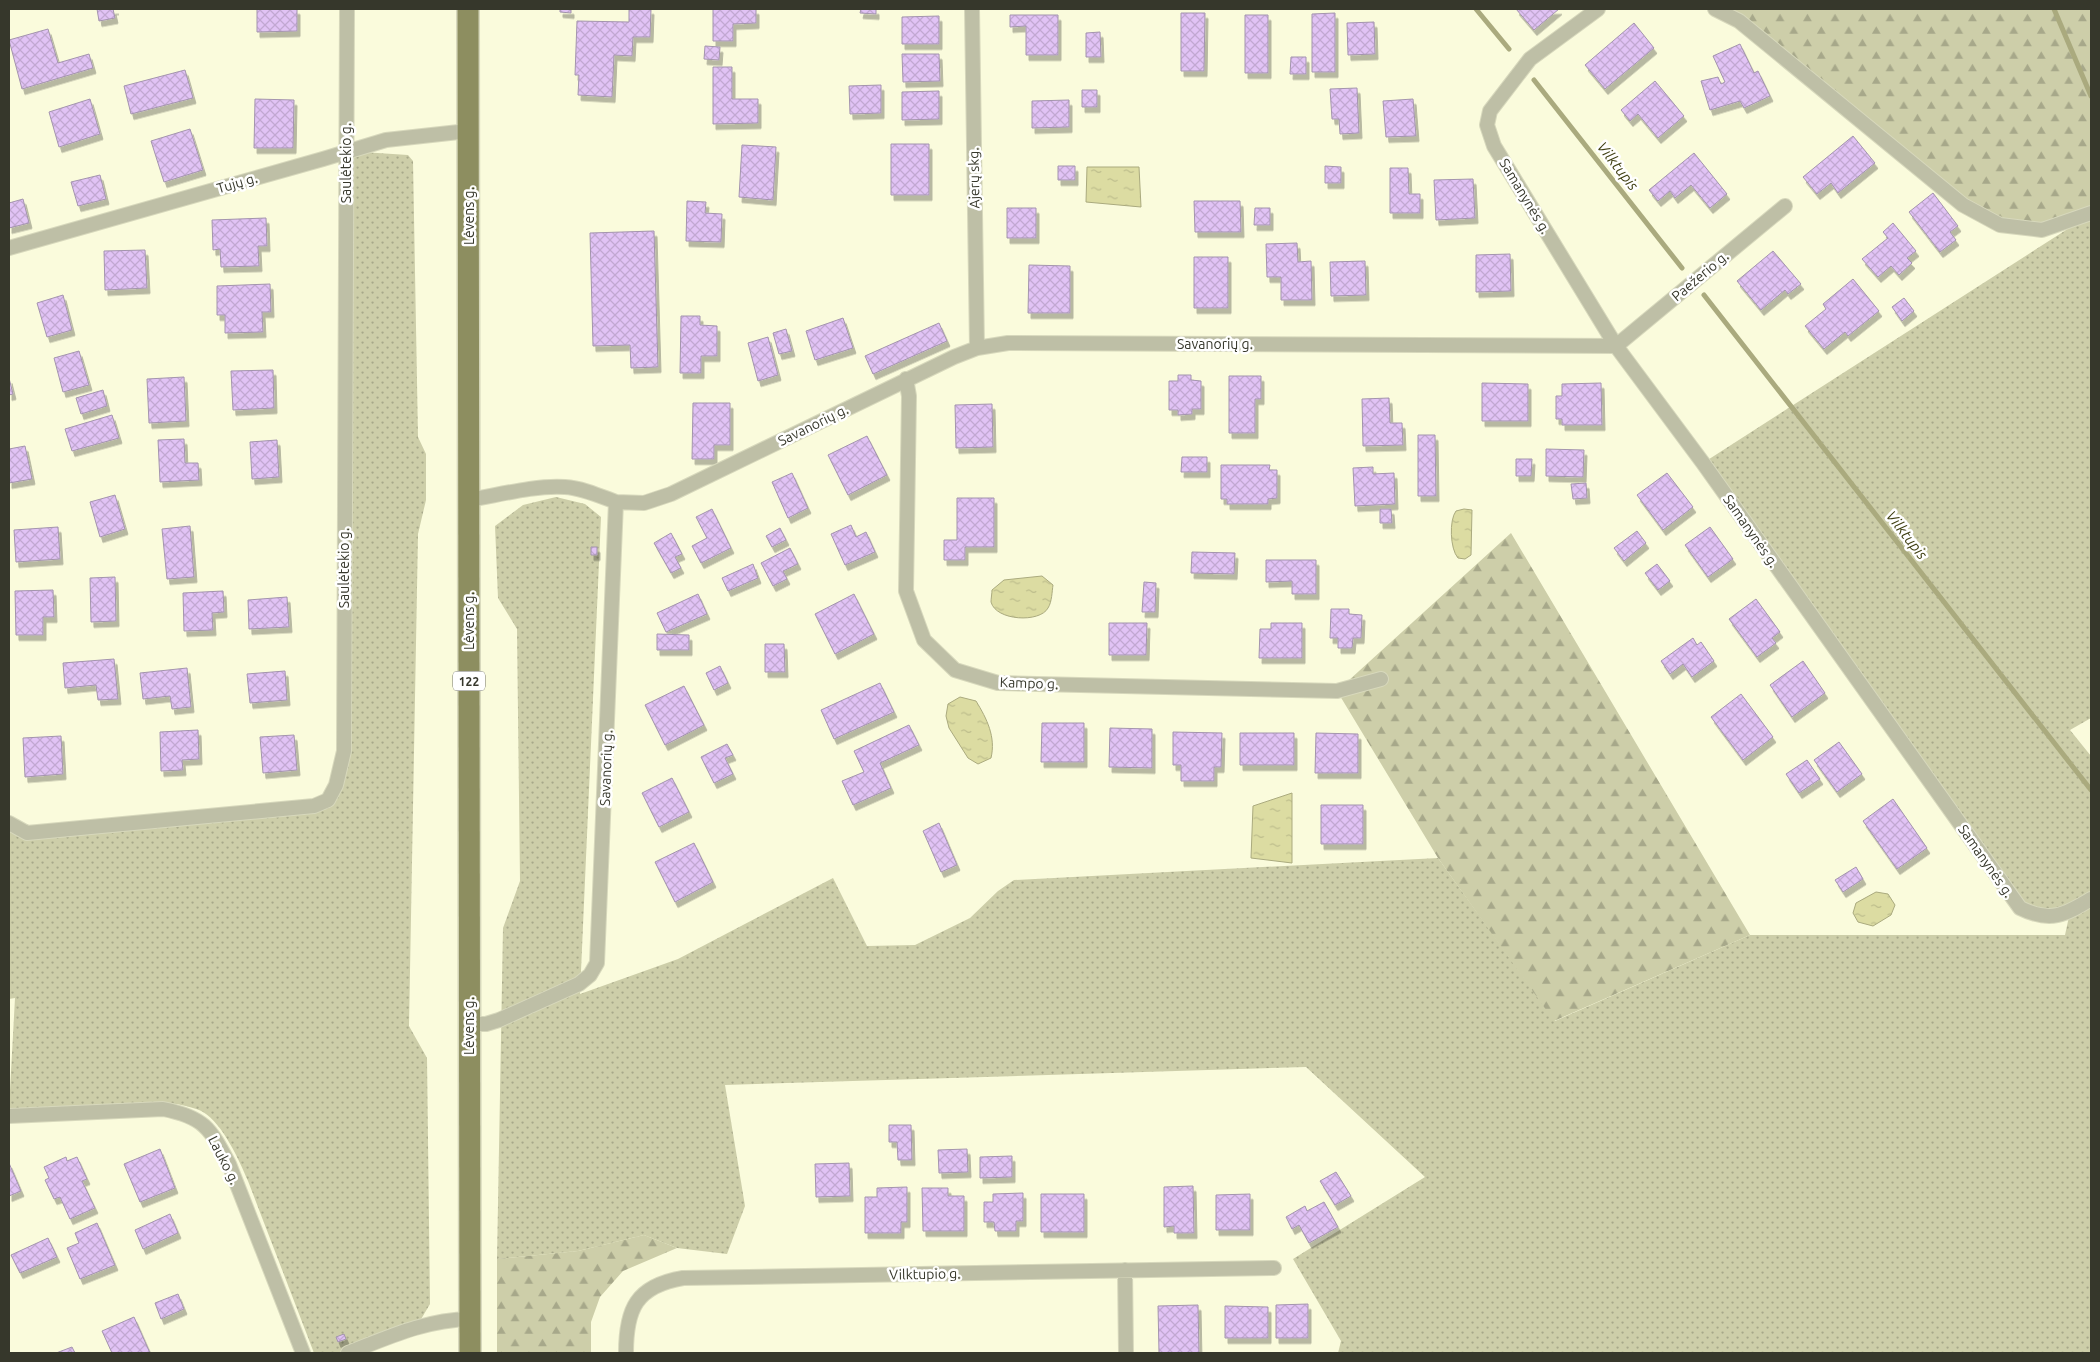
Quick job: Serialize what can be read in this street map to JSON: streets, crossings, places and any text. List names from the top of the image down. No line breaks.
{"streets":{"main road":["Lėvens g.","122"],"street":["Saulėtekio g.","Ajerų skg.","Tujų g.","Samanynės g.","Paežerio g.","Savanorių g.","Kampo g.","Lauko g.","Vilktupio g."]},"crossings":[["Saulėtekio g.","Tujų g."],["Ajerų skg.","Savanorių g."],["Tujų g.","Lėvens g."],["Samanynės g.","Paežerio g."],["Samanynės g.","Savanorių g."],["Lėvens g.","Savanorių g."],["Paežerio g.","Savanorių g."],["Savanorių g.","Kampo g."]],"water":["Vilktupis"]}
